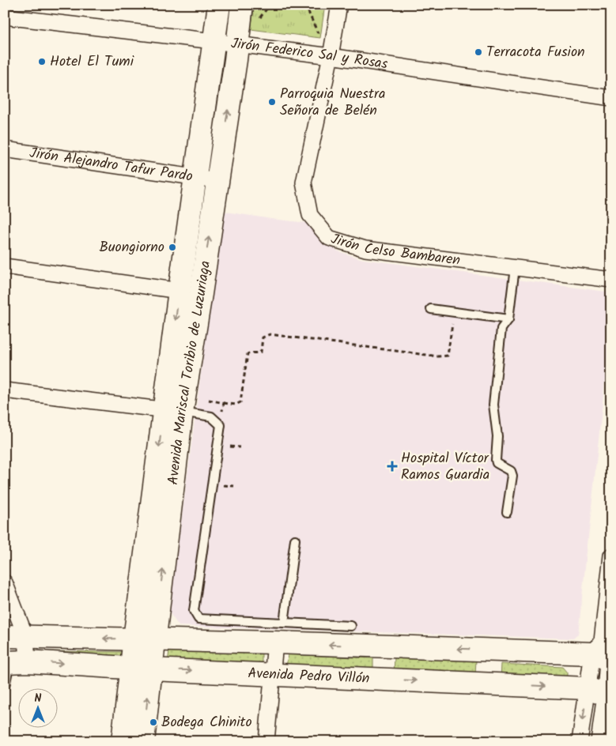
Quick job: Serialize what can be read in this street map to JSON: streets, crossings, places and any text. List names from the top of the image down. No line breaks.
{"streets":{"main road":["Avenida Mariscal Toribio de Luzuriaga","Avenida Pedro Villón"],"street":["Jirón Federico Sal y Rosas","Jirón Alejandro Tafur Pardo","Jirón Celso Bambaren"]},"crossings":[["Jirón Federico Sal y Rosas","Jirón Celso Bambaren"],["Jirón Federico Sal y Rosas","Avenida Mariscal Toribio de Luzuriaga"],["Jirón Alejandro Tafur Pardo","Avenida Mariscal Toribio de Luzuriaga"],["Avenida Mariscal Toribio de Luzuriaga","Avenida Pedro Villón"]],"places":{"other":["Terracota Fusion","Hotel El Tumi","Parroquia Nuestra Señora de Belén","Buongiorno","Bodega Chinito"],"health":["Hospital Víctor Ramos Guardia"]},"north":"top"}
